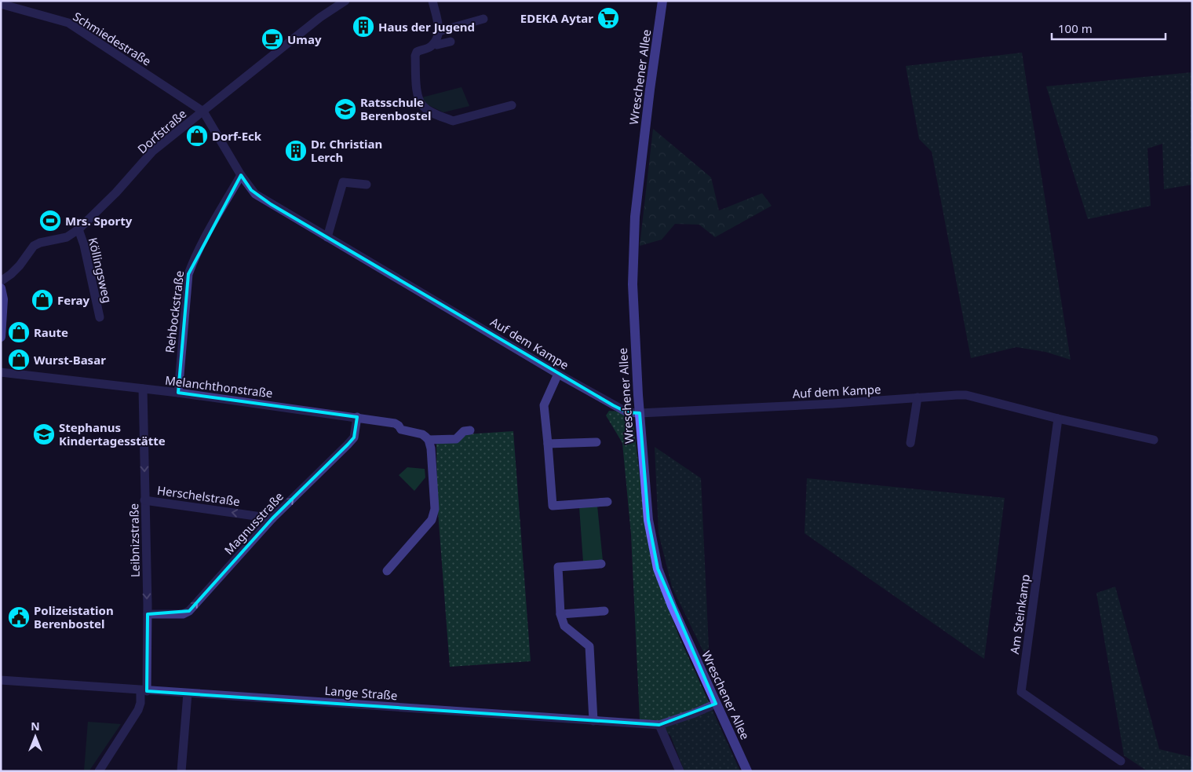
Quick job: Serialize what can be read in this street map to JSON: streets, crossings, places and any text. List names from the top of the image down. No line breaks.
{"streets":{"street":["Schmiedestraße","Wreschener Allee","Dorfstraße","Köllingsweg","Rehbockstraße","Auf dem Kampe","Melanchthonstraße","Herschelstraße","Magnusstraße","Leibnizstraße","Am Steinkamp","Lange Straße"]},"crossings":[["Schmiedestraße","Dorfstraße"],["Schmiedestraße","Auf dem Kampe"],["Wreschener Allee","Auf dem Kampe"],["Wreschener Allee","Lange Straße"],["Dorfstraße","Köllingsweg"],["Dorfstraße","Auf dem Kampe"],["Rehbockstraße","Auf dem Kampe"],["Rehbockstraße","Melanchthonstraße"],["Auf dem Kampe","Am Steinkamp"],["Melanchthonstraße","Magnusstraße"],["Melanchthonstraße","Leibnizstraße"],["Herschelstraße","Magnusstraße"],["Herschelstraße","Leibnizstraße"],["Magnusstraße","Leibnizstraße"],["Leibnizstraße","Lange Straße"]],"one_way":["Herschelstraße","Magnusstraße","Leibnizstraße"],"places":{"supermarket":["EDEKA Aytar"],"building":["Haus der Jugend","Dr. Christian Lerch"],"cafe":["Umay"],"school or university":["Ratsschule Berenbostel","Stephanus Kindertagesstätte"],"shop":["Dorf-Eck","Feray","Raute","Wurst-Basar"],"sports":["Mrs. Sporty"],"public building":["Polizeistation Berenbostel"]},"scale_bar":"100 m","north":"top"}
